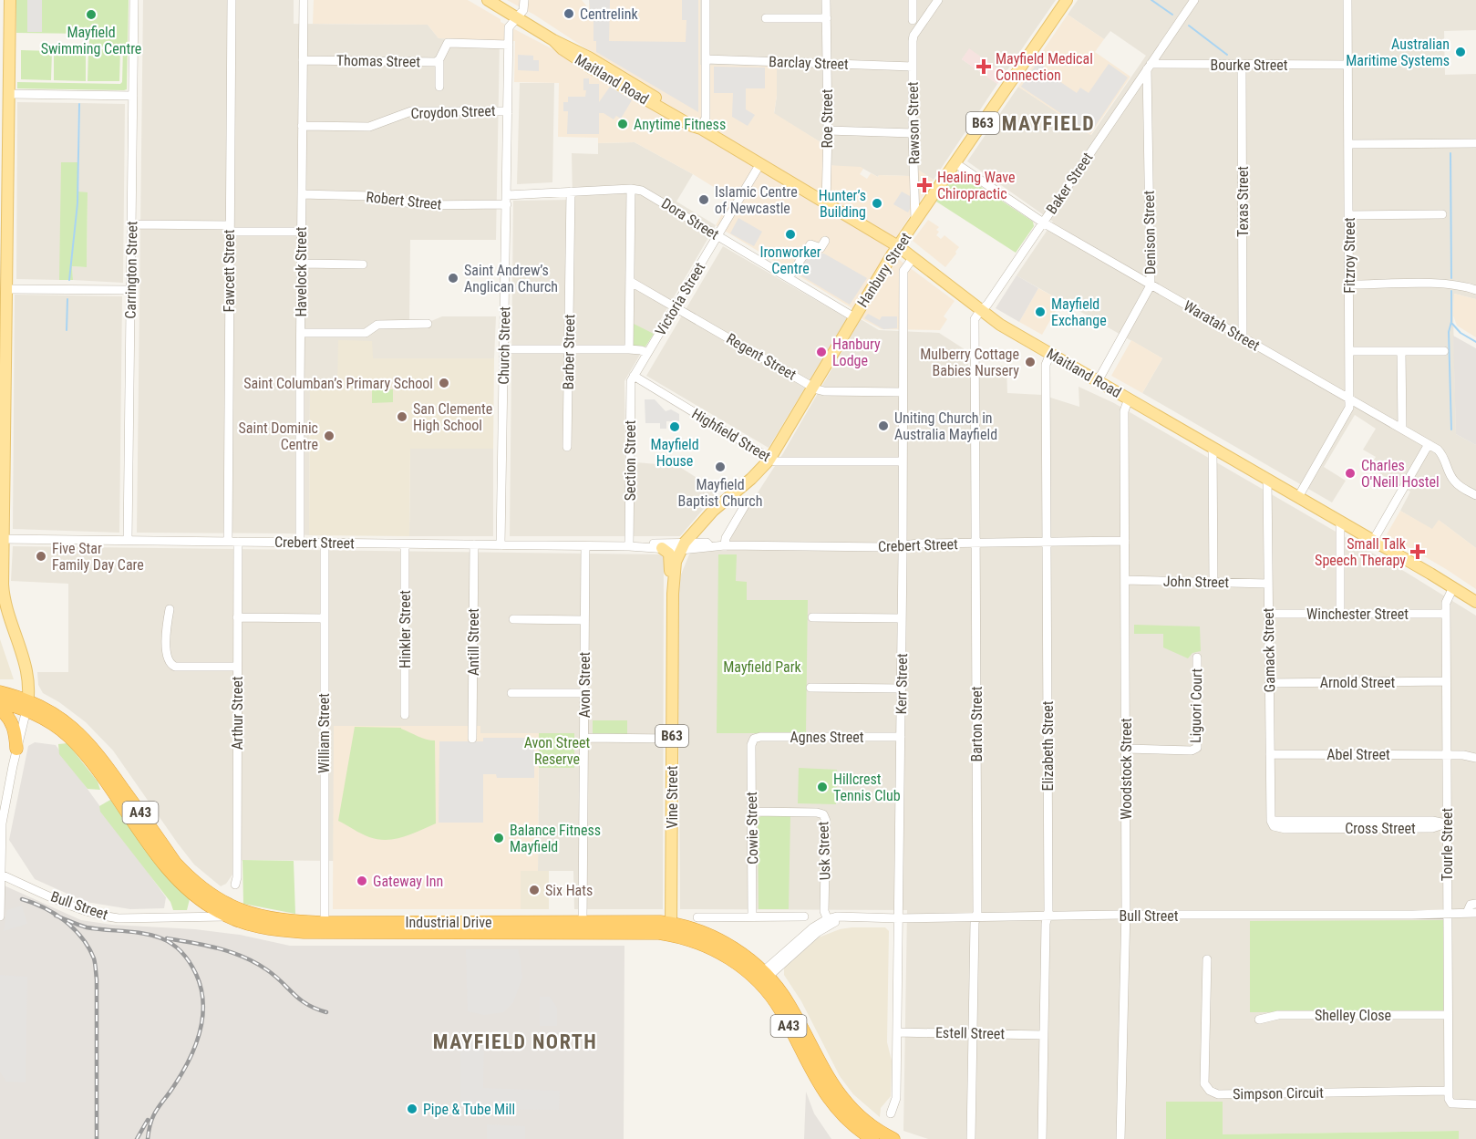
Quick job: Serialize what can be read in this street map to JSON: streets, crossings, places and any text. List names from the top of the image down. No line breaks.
{"streets":{"highway":["A43","Industrial Drive"],"main road":["Maitland Road","B63","Hanbury Street","Vine Street"],"street":["Thomas Street","Barclay Street","Bourke Street","Croydon Street","Roe Street","Rawson Street","Baker Street","Robert Street","Texas Street","Dora Street","Denison Street","Fitzroy Street","Carrington Street","Fawcett Street","Havelock Street","Victoria Street","Waratah Street","Church Street","Barber Street","Regent Street","Highfield Street","Section Street","Crebert Street","John Street","Winchester Street","Hinkler Street","Antill Street","Gamack Street","Arnold Street","Kerr Street","Avon Street","Liguori Court","Arthur Street","Barton Street","William Street","Agnes Street","Elizabeth Street","Abel Street","Woodstock Street","Cowie Street","Cross Street","Tourle Street","Usk Street","Bull Street","Shelley Close","Estell Street","Simpson Circuit"]},"crossings":[["Thomas Street","Havelock Street"],["Thomas Street","Church Street"],["Barclay Street","Roe Street"],["Barclay Street","Rawson Street"],["Bourke Street","Baker Street"],["Bourke Street","Texas Street"],["Bourke Street","Denison Street"],["Bourke Street","Fitzroy Street"],["Maitland Road","Roe Street"],["Maitland Road","Baker Street"],["Maitland Road","Denison Street"],["Maitland Road","Fitzroy Street"],["Maitland Road","Hanbury Street"],["Maitland Road","Victoria Street"],["Maitland Road","Church Street"],["Maitland Road","Gamack Street"],["Maitland Road","Kerr Street"],["Maitland Road","Barton Street"],["Maitland Road","Elizabeth Street"],["Maitland Road","Woodstock Street"],["Maitland Road","Tourle Street"],["Croydon Street","Havelock Street"],["Croydon Street","Church Street"],["Rawson Street","Hanbury Street"],["B63","Crebert Street"],["B63","Vine Street"],["Baker Street","Denison Street"],["Baker Street","Waratah Street"],["Baker Street","Barton Street"],["Robert Street","Havelock Street"],["Robert Street","Church Street"],["Texas Street","Waratah Street"],["Dora Street","Hanbury Street"],["Dora Street","Victoria Street"],["Dora Street","Church Street"],["Dora Street","Barber Street"],["Denison Street","Waratah Street"],["Fitzroy Street","Waratah Street"],["Carrington Street","Crebert Street"],["Hanbury Street","Waratah Street"],["Hanbury Street","Regent Street"],["Hanbury Street","Highfield Street"],["Hanbury Street","Crebert Street"],["Hanbury Street","Vine Street"],["Fawcett Street","Crebert Street"],["Havelock Street","Crebert Street"],["Victoria Street","Regent Street"],["Victoria Street","Highfield Street"],["Victoria Street","Section Street"],["Church Street","Crebert Street"],["Regent Street","Kerr Street"],["Highfield Street","Section Street"],["Highfield Street","Kerr Street"],["Section Street","Crebert Street"],["Crebert Street","Hinkler Street"],["Crebert Street","Antill Street"],["Crebert Street","Kerr Street"],["Crebert Street","Avon Street"],["Crebert Street","Arthur Street"],["Crebert Street","Barton Street"],["Crebert Street","William Street"],["Crebert Street","Elizabeth Street"],["Crebert Street","Woodstock Street"],["Crebert Street","Vine Street"],["John Street","Gamack Street"],["John Street","Woodstock Street"],["Winchester Street","Gamack Street"],["Winchester Street","Tourle Street"],["Gamack Street","Arnold Street"],["Gamack Street","Abel Street"],["Gamack Street","Cross Street"],["Arnold Street","Tourle Street"],["Kerr Street","Agnes Street"],["Kerr Street","Bull Street"],["Kerr Street","Estell Street"],["Avon Street","Industrial Drive"],["Liguori Court","Woodstock Street"],["Barton Street","Bull Street"],["Barton Street","Estell Street"],["William Street","Industrial Drive"],["Agnes Street","Cowie Street"],["Elizabeth Street","Bull Street"],["Elizabeth Street","Estell Street"],["Abel Street","Tourle Street"],["Woodstock Street","Bull Street"],["Vine Street","Industrial Drive"],["Cowie Street","Usk Street"],["Cross Street","Tourle Street"],["Tourle Street","Bull Street"],["Tourle Street","Shelley Close"],["Tourle Street","Simpson Circuit"],["Usk Street","Bull Street"],["Bull Street","Industrial Drive"]],"districts":["MAYFIELD","MAYFIELD NORTH"],"parks":["Mayfield Park","Avon Street Reserve"],"places":{"other":["Centrelink","Mayfield Swimming Centre","Australian Maritime Systems","Anytime Fitness","Islamic Centre of Newcastle","Hunter’s Building","Ironworker Centre","Saint Andrew’s Anglican Church","Mayfield Exchange","Hanbury Lodge","Mulberry Cottage Babies Nursery","Saint Columban’s Primary School","San Clemente High School","Uniting Church in Australia Mayfield","Mayfield House","Saint Dominic Centre","Mayfield Baptist Church","Charles O'Neill Hostel","Five Star Family Day Care","Hillcrest Tennis Club","Balance Fitness Mayfield","Gateway Inn","Six Hats","Pipe & Tube Mill"],"health":["Mayfield Medical Connection","Healing Wave Chiropractic","Small Talk Speech Therapy"]}}
